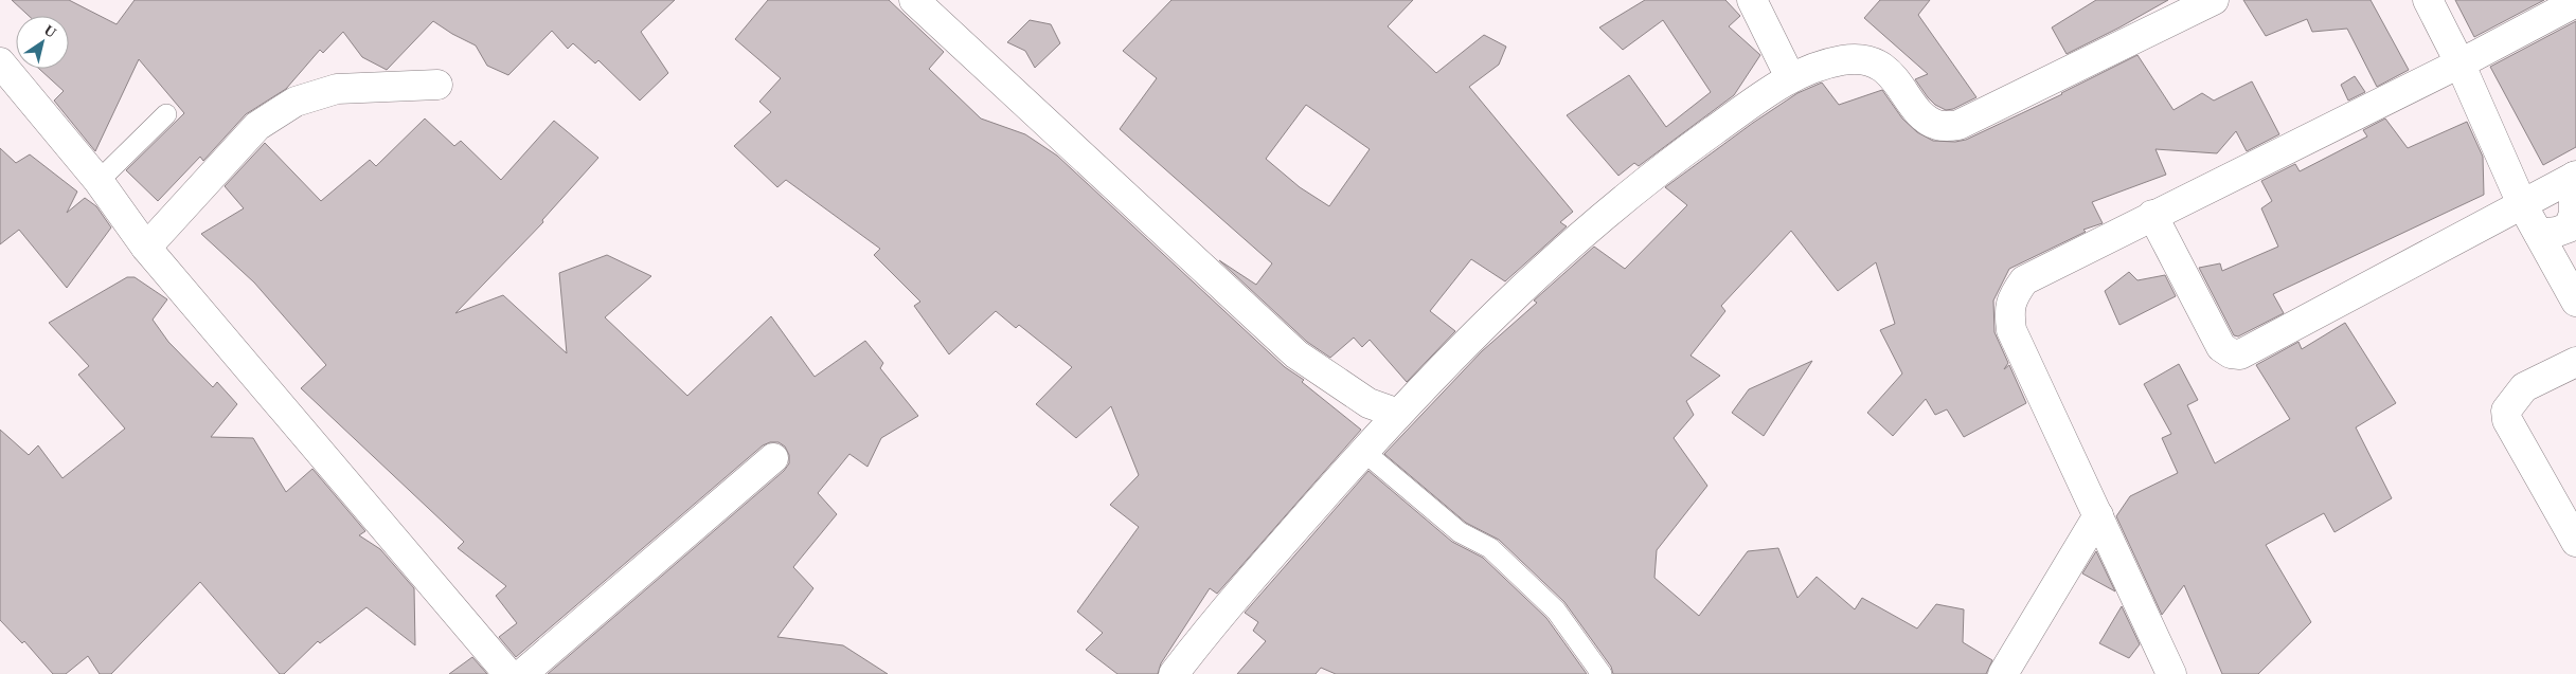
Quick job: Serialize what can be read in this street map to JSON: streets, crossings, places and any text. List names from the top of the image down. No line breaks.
{"north":"top right"}
